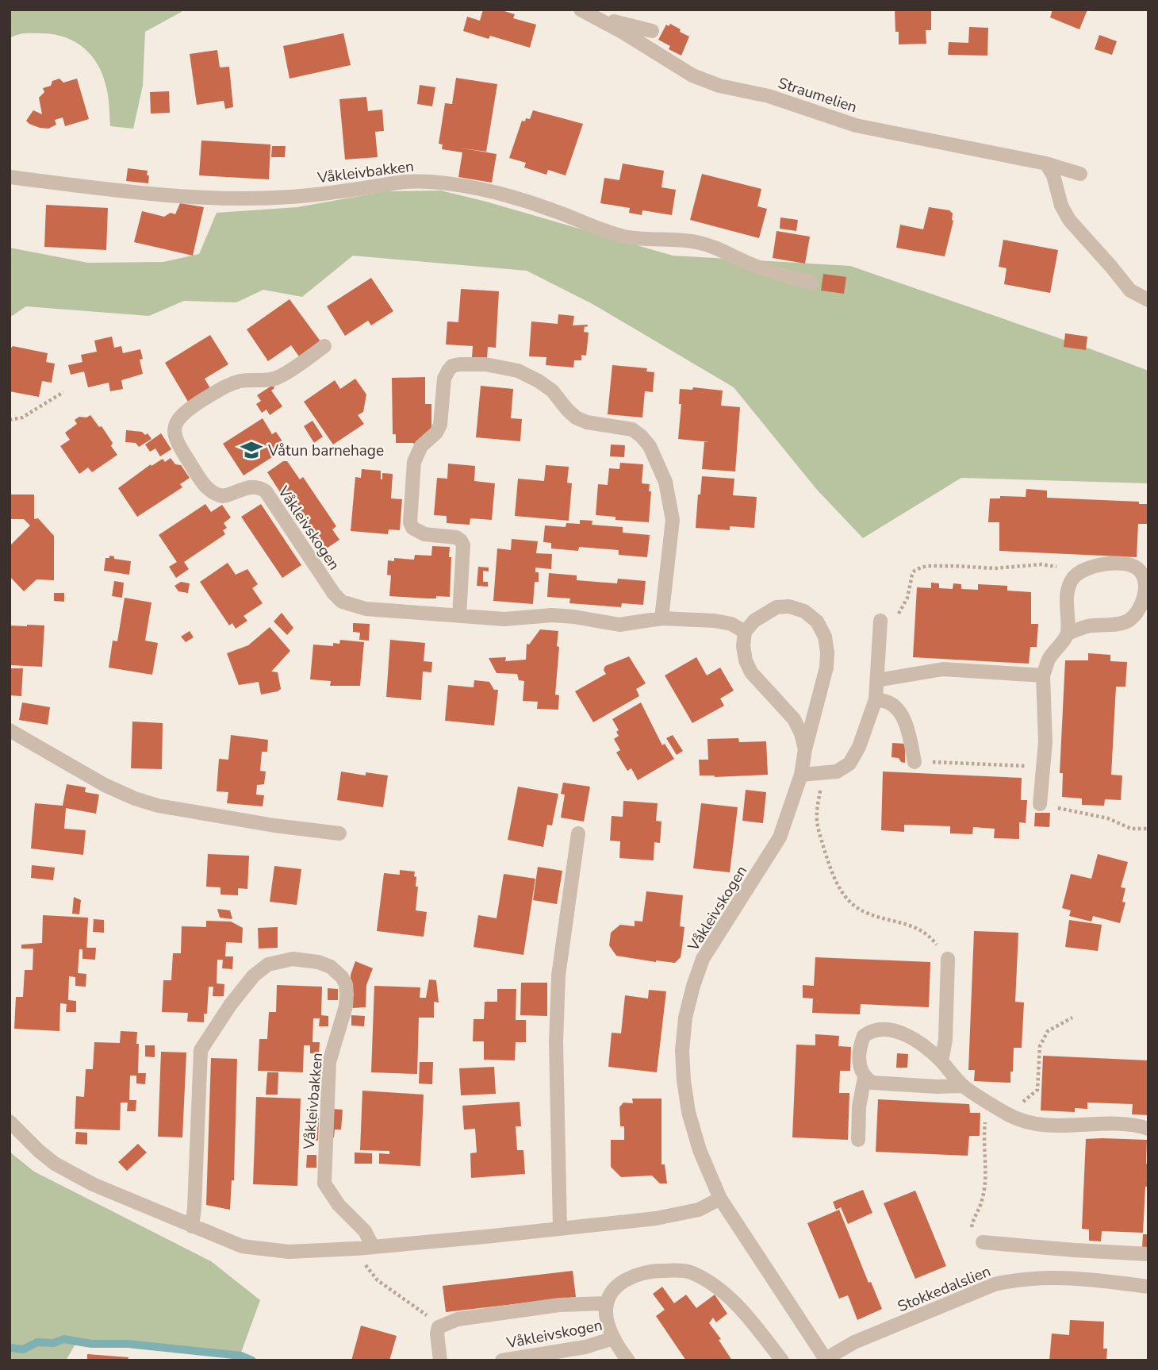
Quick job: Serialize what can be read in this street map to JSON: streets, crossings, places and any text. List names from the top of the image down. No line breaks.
{"streets":{"street":["Straumelien","Våkleivbakken","Våkleivskogen","Stokkedalslien"]},"crossings":[["Våkleivskogen","Stokkedalslien"]],"places":{"school or university":["Våtun barnehage"]}}
